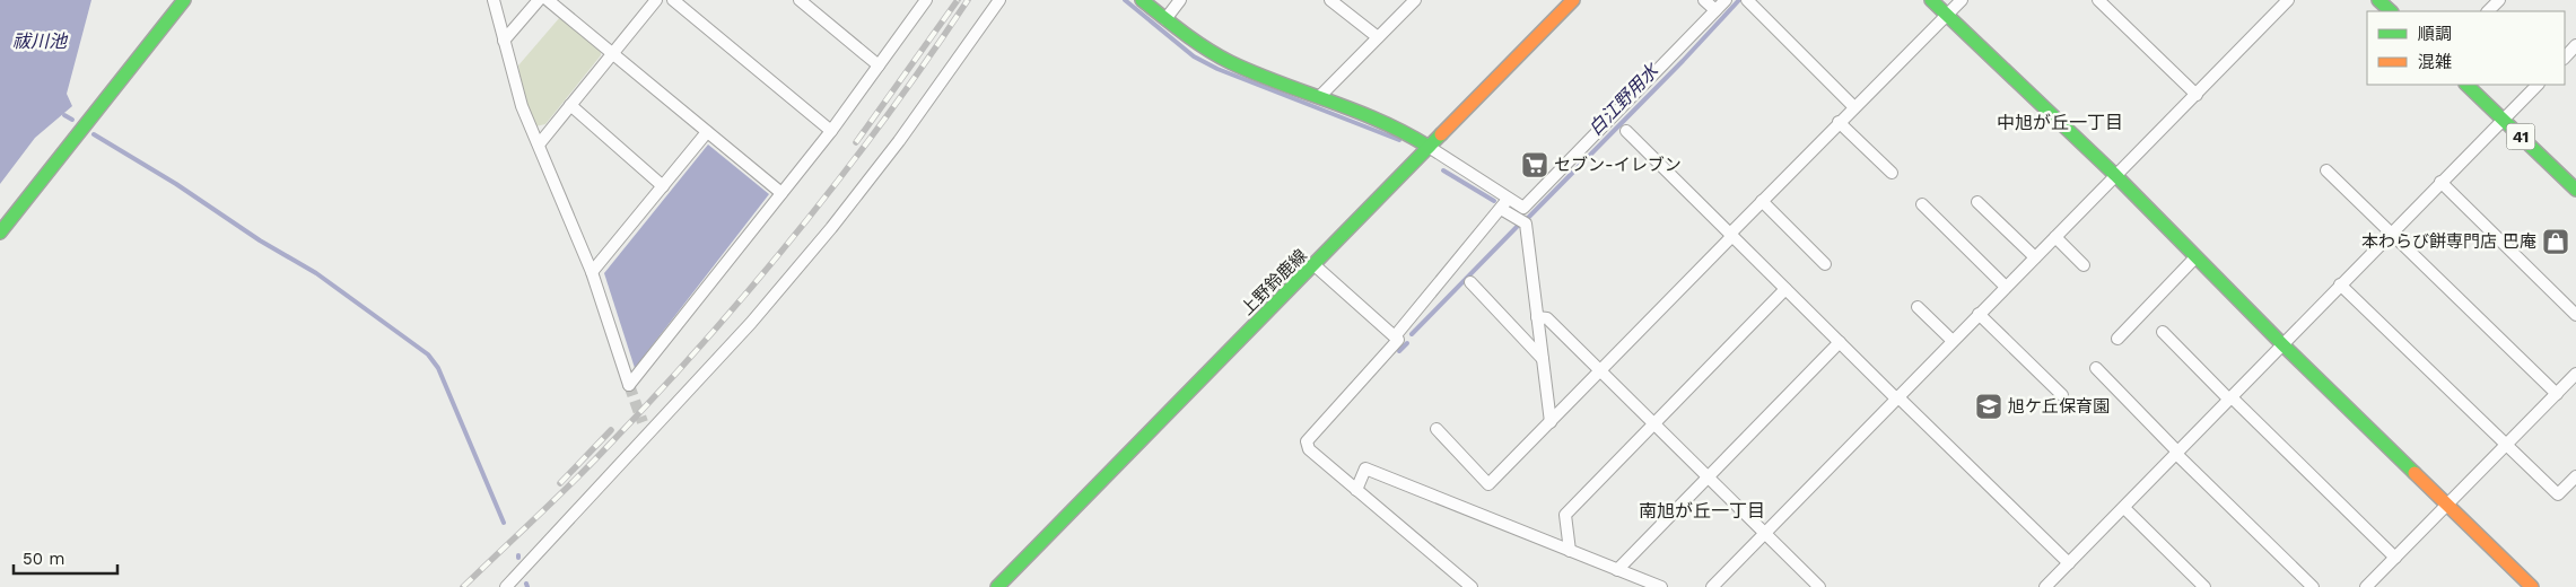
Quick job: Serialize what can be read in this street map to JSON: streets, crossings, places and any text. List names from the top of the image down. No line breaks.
{"streets":{"street":["41","上野鈴鹿線"]},"districts":["中旭が丘一丁目","南旭が丘一丁目"],"water":["祓川池","白江野用水"],"places":{"supermarket":["セブン-イレブン"],"shop":["本わらび餅専門店 巴庵"],"school or university":["旭ケ丘保育園"]},"legend":["順調","混雑"],"scale_bar":"50 m"}
